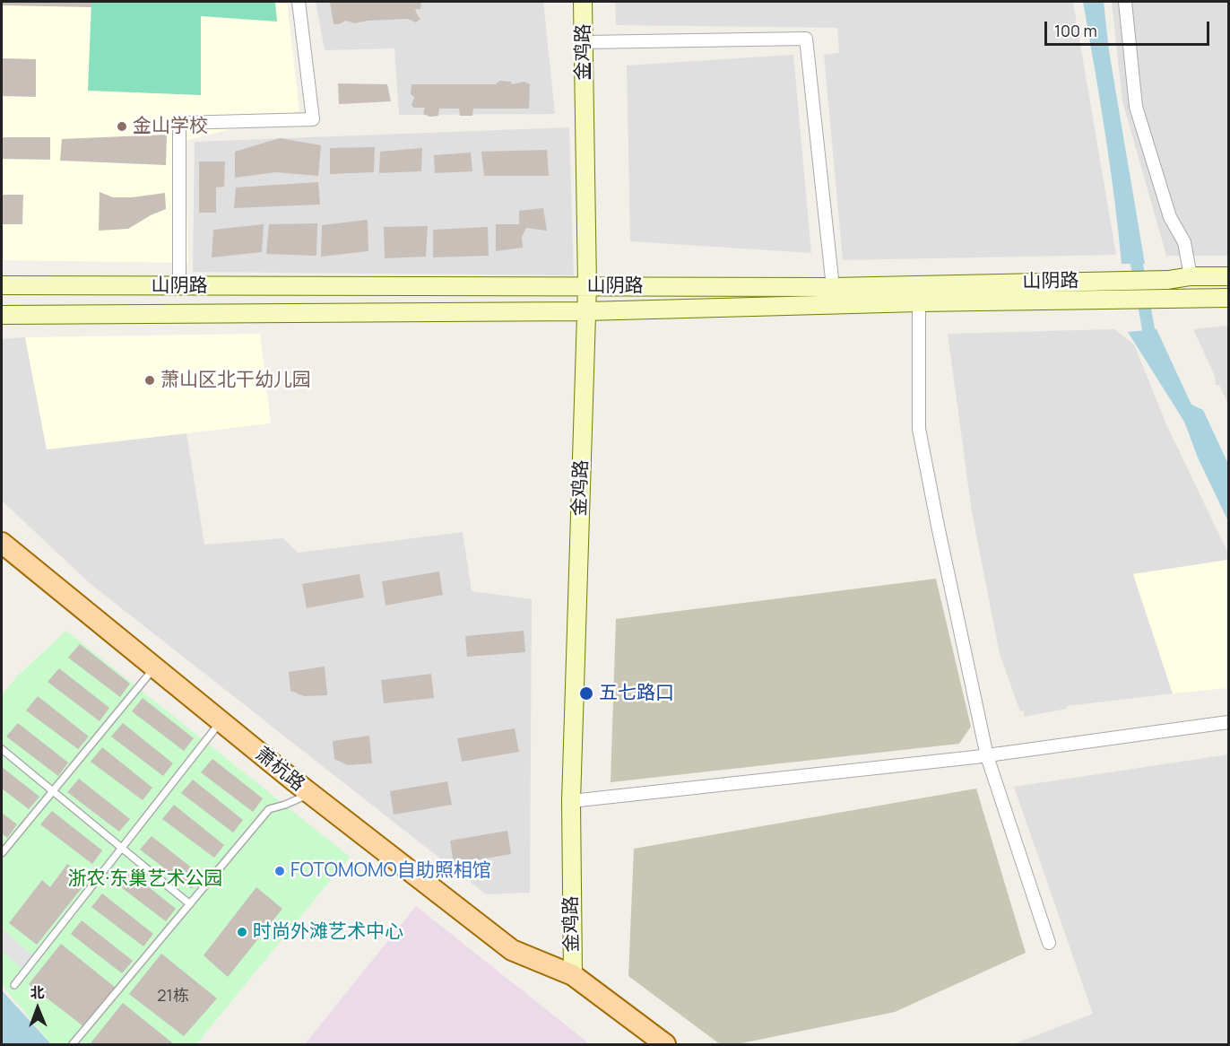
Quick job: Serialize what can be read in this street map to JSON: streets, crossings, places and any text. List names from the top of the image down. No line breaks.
{"streets":{"main road":["金鸡路","山阴路","萧杭路"]},"crossings":[["金鸡路","山阴路"],["金鸡路","萧杭路"]],"parks":["浙农·东巢艺术公园"],"places":["金山学校","萧山区北干幼儿园","五七路口","FOTOMOMO自助照相馆","时尚外滩艺术中心"],"house_numbers":["21栋"],"scale_bar":"100 m","north":"top"}
